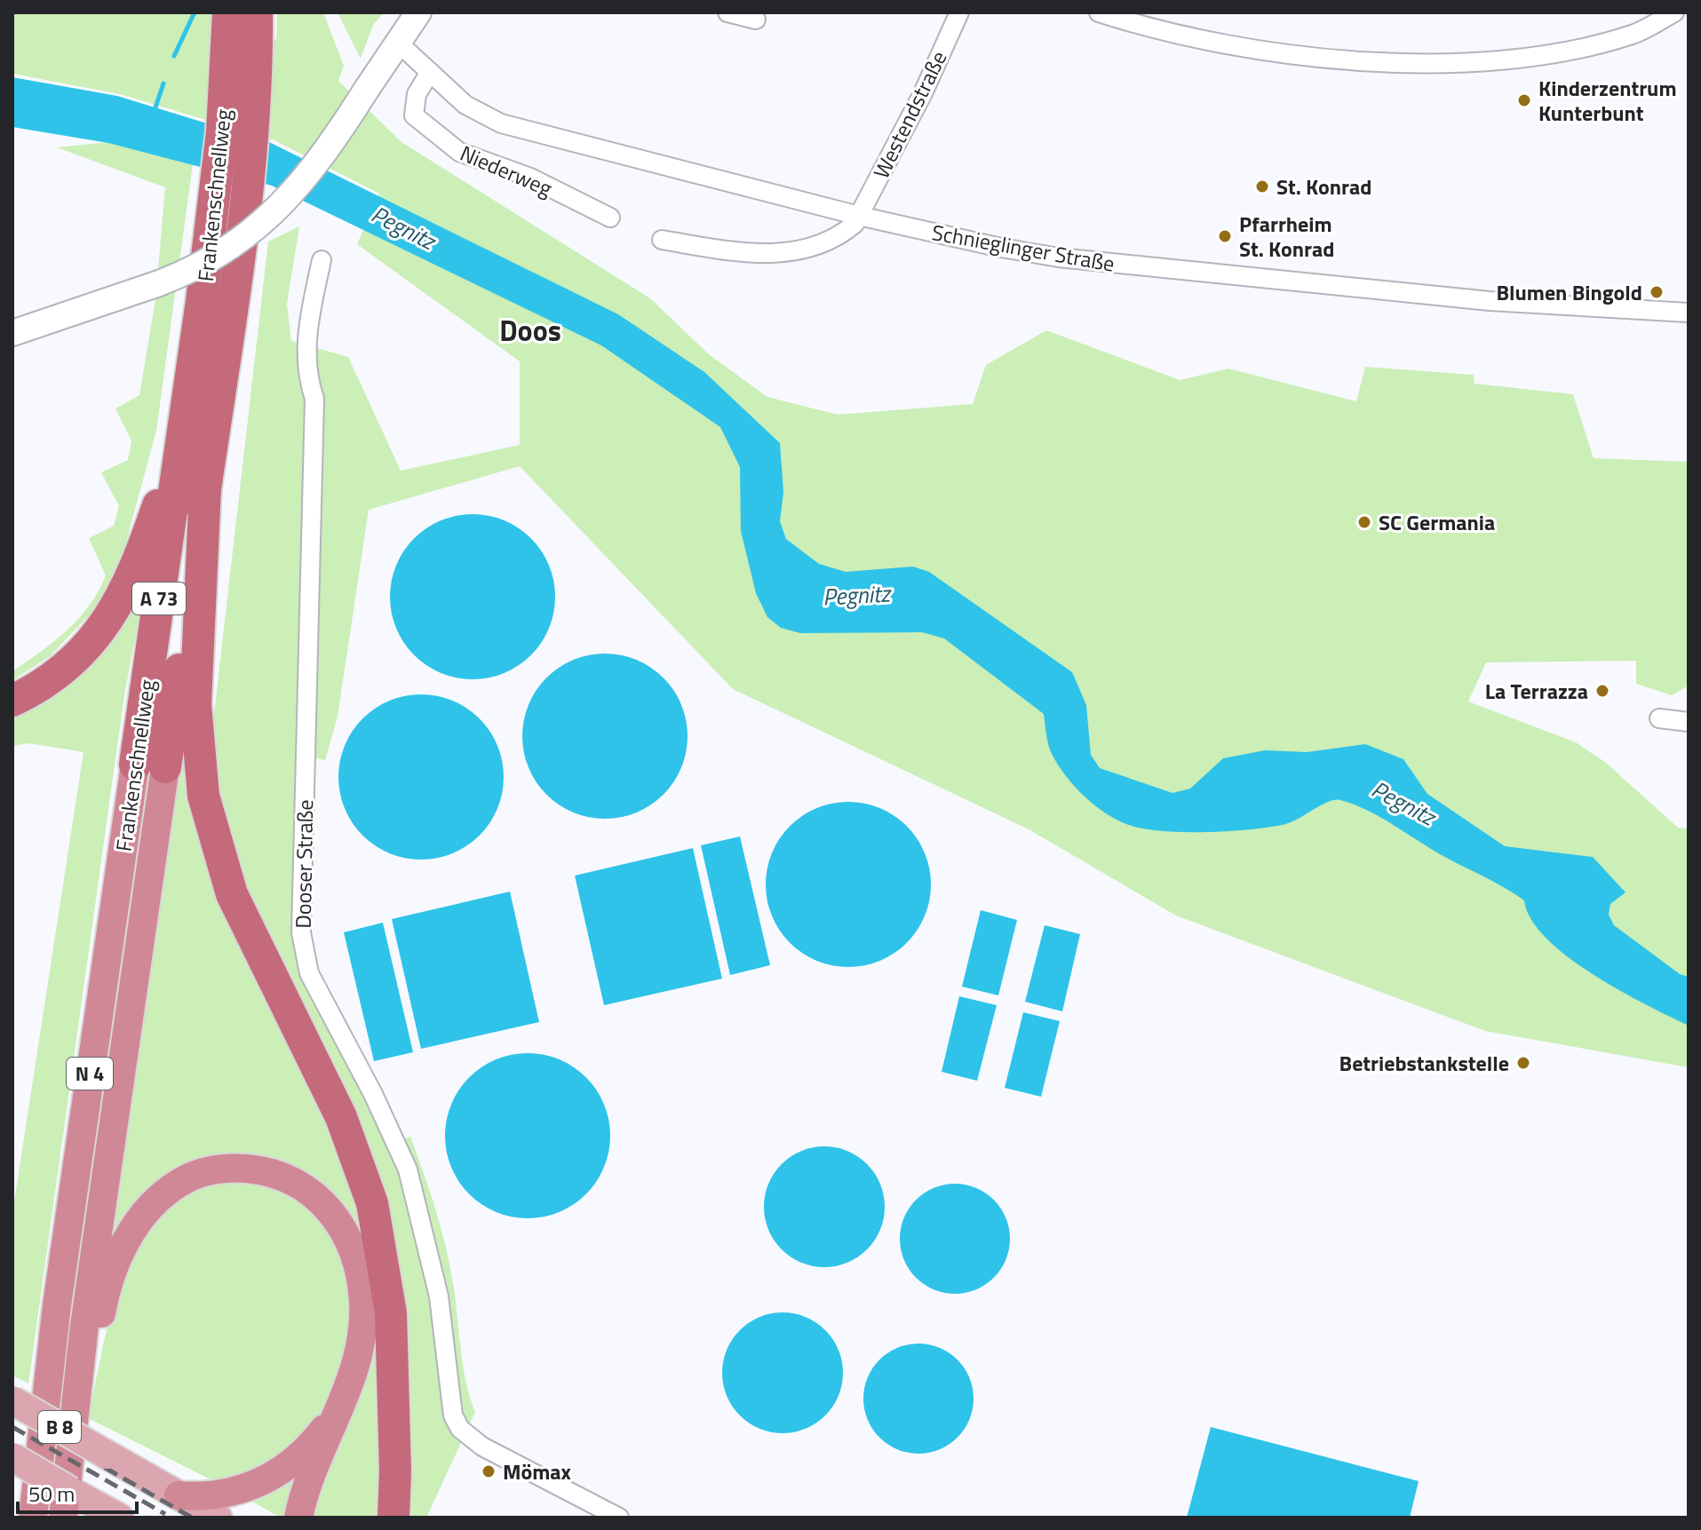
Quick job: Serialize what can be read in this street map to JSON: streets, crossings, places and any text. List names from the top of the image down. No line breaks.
{"streets":{"highway":["Frankenschnellweg","A 73","N 4"],"main road":["B 8"],"street":["Westendstraße","Niederweg","Schnieglinger Straße","Dooser Straße"]},"crossings":[["Westendstraße","Schnieglinger Straße"],["Niederweg","Schnieglinger Straße"]],"districts":["Doos"],"water":["Pegnitz"],"places":["Kinderzentrum Kunterbunt","St. Konrad","Pfarrheim St. Konrad","Blumen Bingold","SC Germania","La Terrazza","Betriebstankstelle","Mömax"],"scale_bar":"50 m"}
